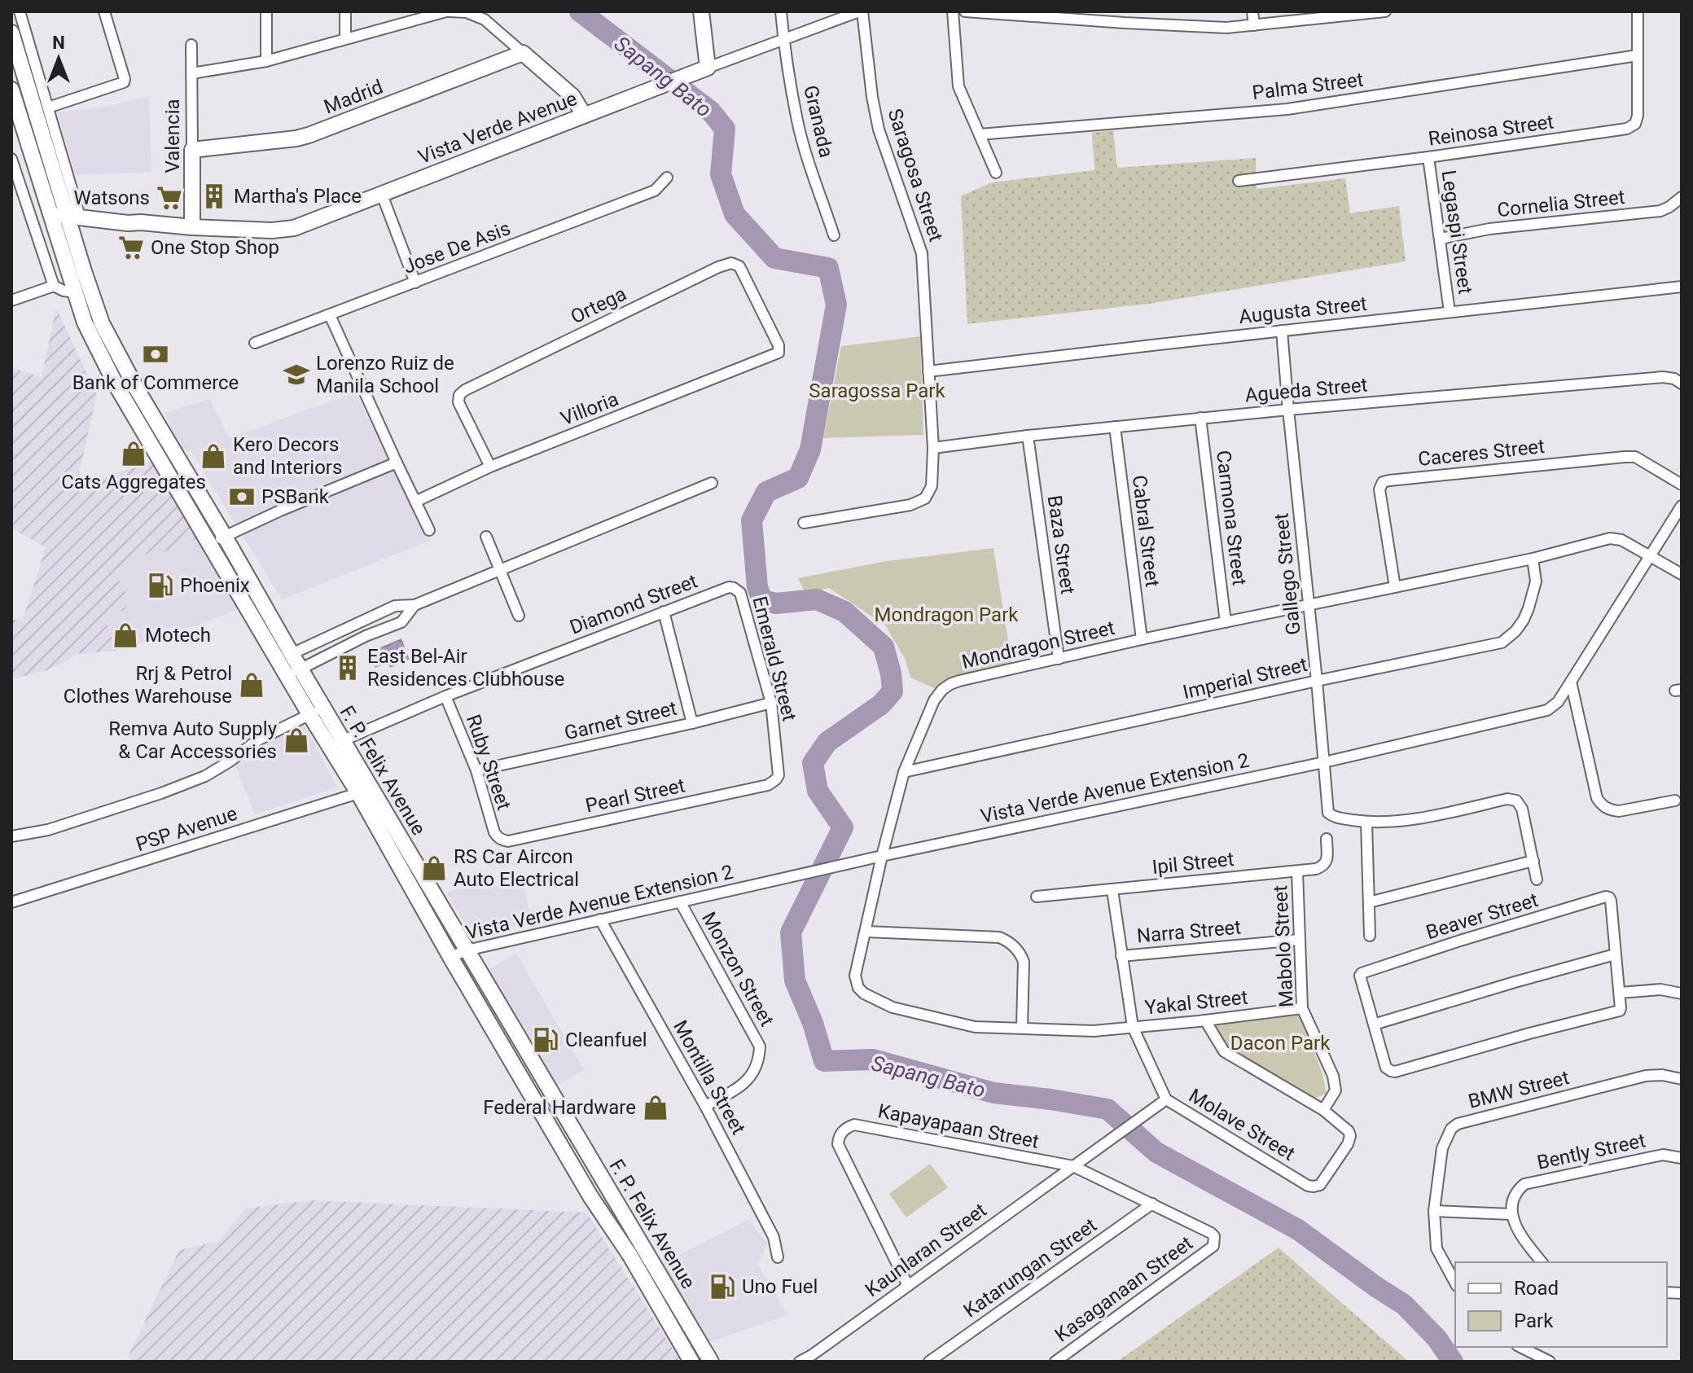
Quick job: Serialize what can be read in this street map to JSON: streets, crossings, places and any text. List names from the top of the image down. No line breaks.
{"streets":{"main road":["Madrid","Vista Verde Avenue","Valencia","F. P. Felix Avenue"],"street":["Palma Street","Granada","Reinosa Street","Saragosa Street","Cornelia Street","Legaspi Street","Jose De Asis","Ortega","Augusta Street","Agueda Street","Villoria","Caceres Street","Carmona Street","Cabral Street","Baza Street","Gallego Street","Diamond Street","Mondragon Street","Emerald Street","Imperial Street","Garnet Street","Ruby Street","Vista Verde Avenue Extension 2","Pearl Street","PSP Avenue","Ipil Street","Beaver Street","Narra Street","Mabolo Street","Monzon Street","Yakal Street","Montilla Street","BMW Street","Molave Street","Kapayapaan Street","Bently Street","Kaunlaran Street","Katarungan Street","Kasaganaan Street"]},"crossings":[["Palma Street","Reinosa Street"],["Madrid","Valencia"],["Granada","Vista Verde Avenue"],["Vista Verde Avenue","Valencia"],["Vista Verde Avenue","Saragosa Street"],["Vista Verde Avenue","F. P. Felix Avenue"],["Reinosa Street","Legaspi Street"],["Saragosa Street","Augusta Street"],["Saragosa Street","Agueda Street"],["Cornelia Street","Legaspi Street"],["Legaspi Street","Augusta Street"],["Ortega","Villoria"],["Augusta Street","Gallego Street"],["Agueda Street","Carmona Street"],["Agueda Street","Cabral Street"],["Agueda Street","Baza Street"],["Agueda Street","Gallego Street"],["Caceres Street","Mondragon Street"],["Carmona Street","Mondragon Street"],["Cabral Street","Mondragon Street"],["Baza Street","Mondragon Street"],["Gallego Street","Mondragon Street"],["Gallego Street","Imperial Street"],["Gallego Street","Vista Verde Avenue Extension 2"],["Diamond Street","Emerald Street"],["Diamond Street","Ruby Street"],["Diamond Street","F. P. Felix Avenue"],["Mondragon Street","Imperial Street"],["Mondragon Street","Vista Verde Avenue Extension 2"],["Mondragon Street","Yakal Street"],["Mondragon Street","Molave Street"],["Emerald Street","Garnet Street"],["Emerald Street","Pearl Street"],["Garnet Street","Ruby Street"],["Ruby Street","Pearl Street"],["F. P. Felix Avenue","Vista Verde Avenue Extension 2"],["F. P. Felix Avenue","PSP Avenue"],["Vista Verde Avenue Extension 2","Monzon Street"],["Vista Verde Avenue Extension 2","Montilla Street"],["Ipil Street","Mabolo Street"],["Ipil Street","Molave Street"],["Narra Street","Mabolo Street"],["Narra Street","Molave Street"],["Mabolo Street","Yakal Street"],["Mabolo Street","Molave Street"],["Monzon Street","Montilla Street"],["Yakal Street","Molave Street"],["Molave Street","Kaunlaran Street"],["Kapayapaan Street","Kaunlaran Street"],["Kapayapaan Street","Katarungan Street"],["Kapayapaan Street","Kasaganaan Street"]],"water":["Sapang Bato"],"parks":["Saragossa Park","Mondragon Park","Dacon Park"],"places":{"building":["Martha's Place","East Bel-Air Residences Clubhouse"],"supermarket":["Watsons","One Stop Shop"],"bank":["Bank of Commerce","PSBank"],"school or university":["Lorenzo Ruiz de Manila School"],"shop":["Cats Aggregates","Kero Decors and Interiors","Motech","Rrj & Petrol Clothes Warehouse","Remva Auto Supply & Car Accessories","RS Car Aircon Auto Electrical","Federal Hardware"],"fuel station":["Phoenix","Cleanfuel","Uno Fuel"]},"legend":["Road","Park"],"north":"top"}
